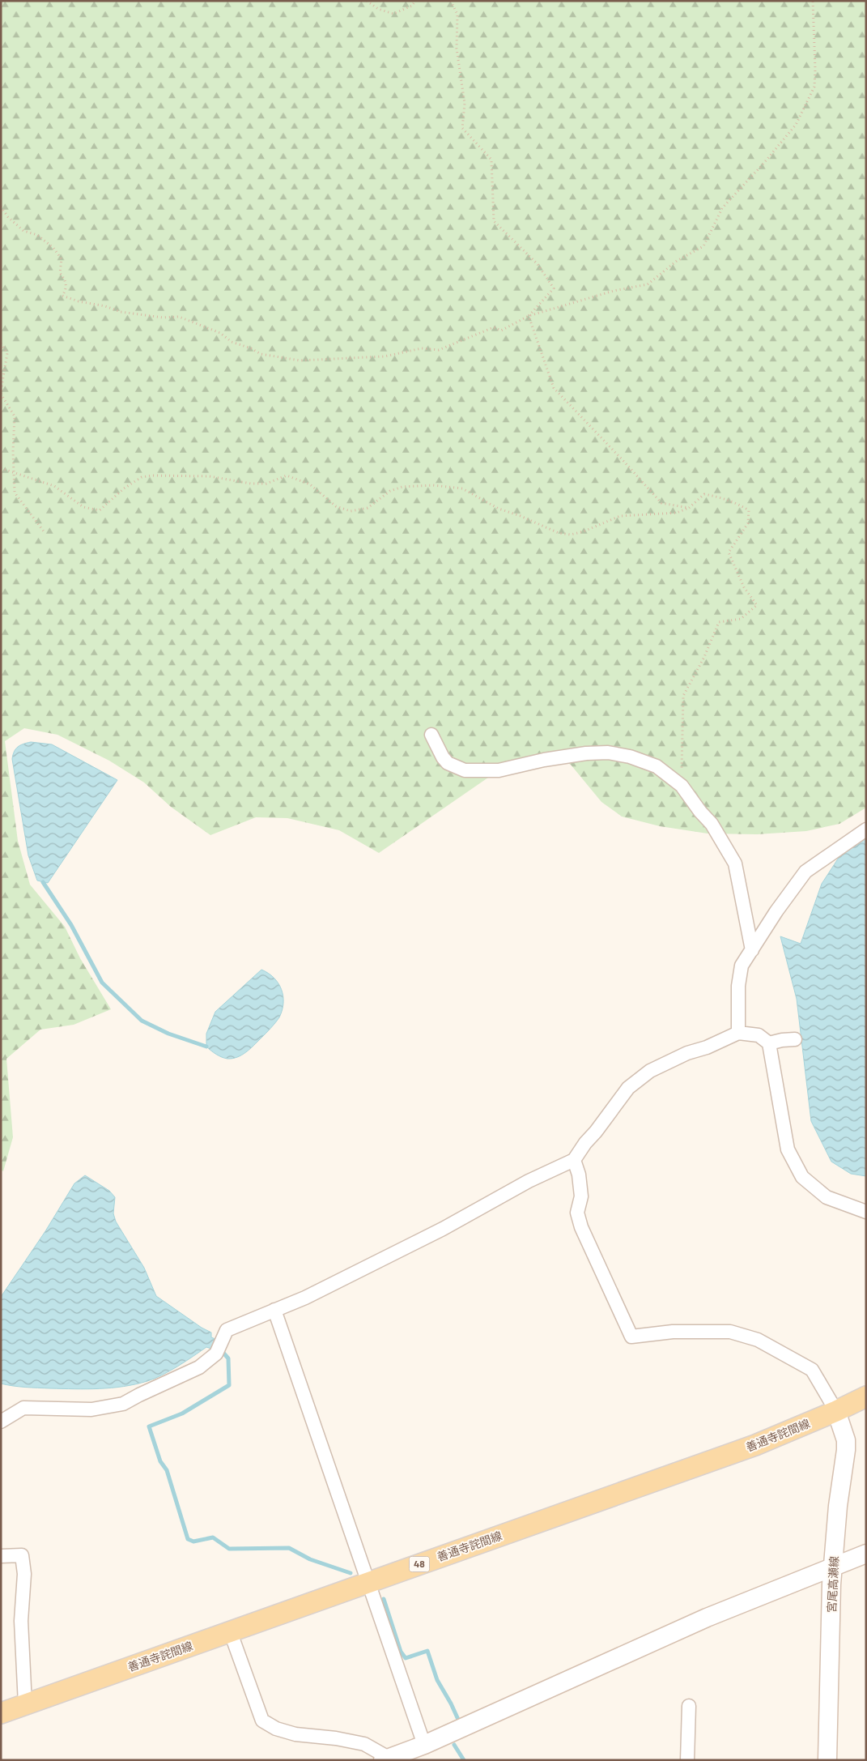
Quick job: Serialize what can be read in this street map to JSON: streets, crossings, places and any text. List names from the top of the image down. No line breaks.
{"streets":{"main road":["善通寺詫間線","48"],"street":["宮尾高瀬線"]},"crossings":[["善通寺詫間線","宮尾高瀬線"]]}
